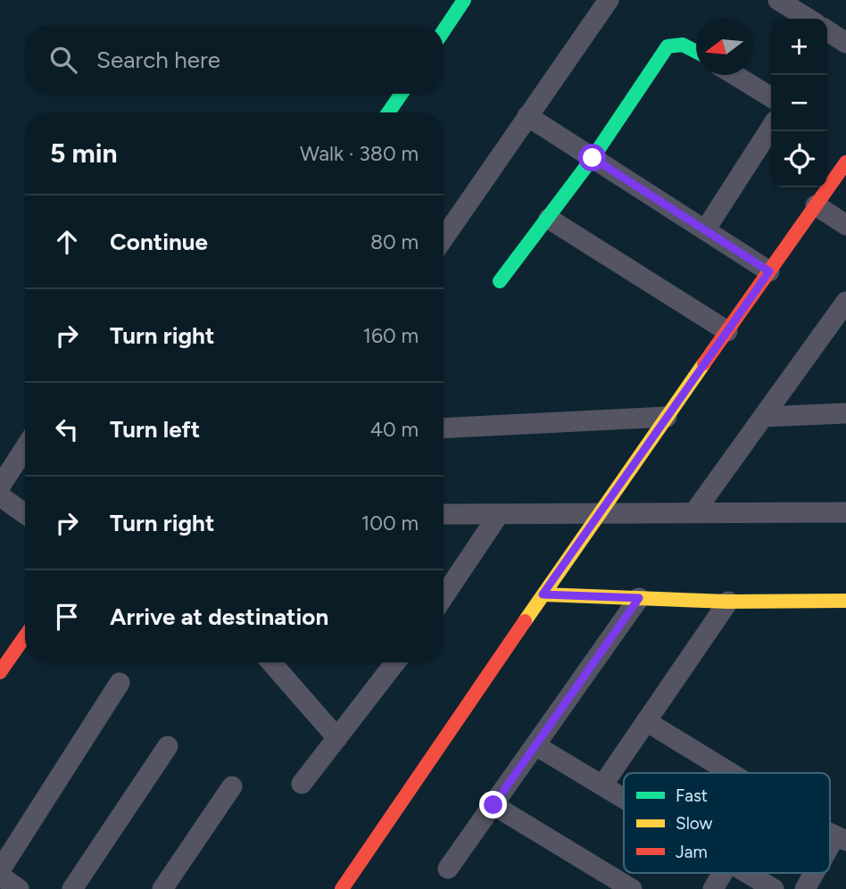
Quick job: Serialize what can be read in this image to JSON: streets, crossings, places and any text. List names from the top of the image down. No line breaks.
{"legend":["Fast","Slow","Jam"],"north":"left","page":{"map_buttons":["+","−"],"search":"Search here","heading":["5 min","Walk · 380 m"],"list":[["Continue","80 m"],["Turn right","160 m"],["Turn left","40 m"],["Turn right","100 m"],"Arrive at destination"]}}
